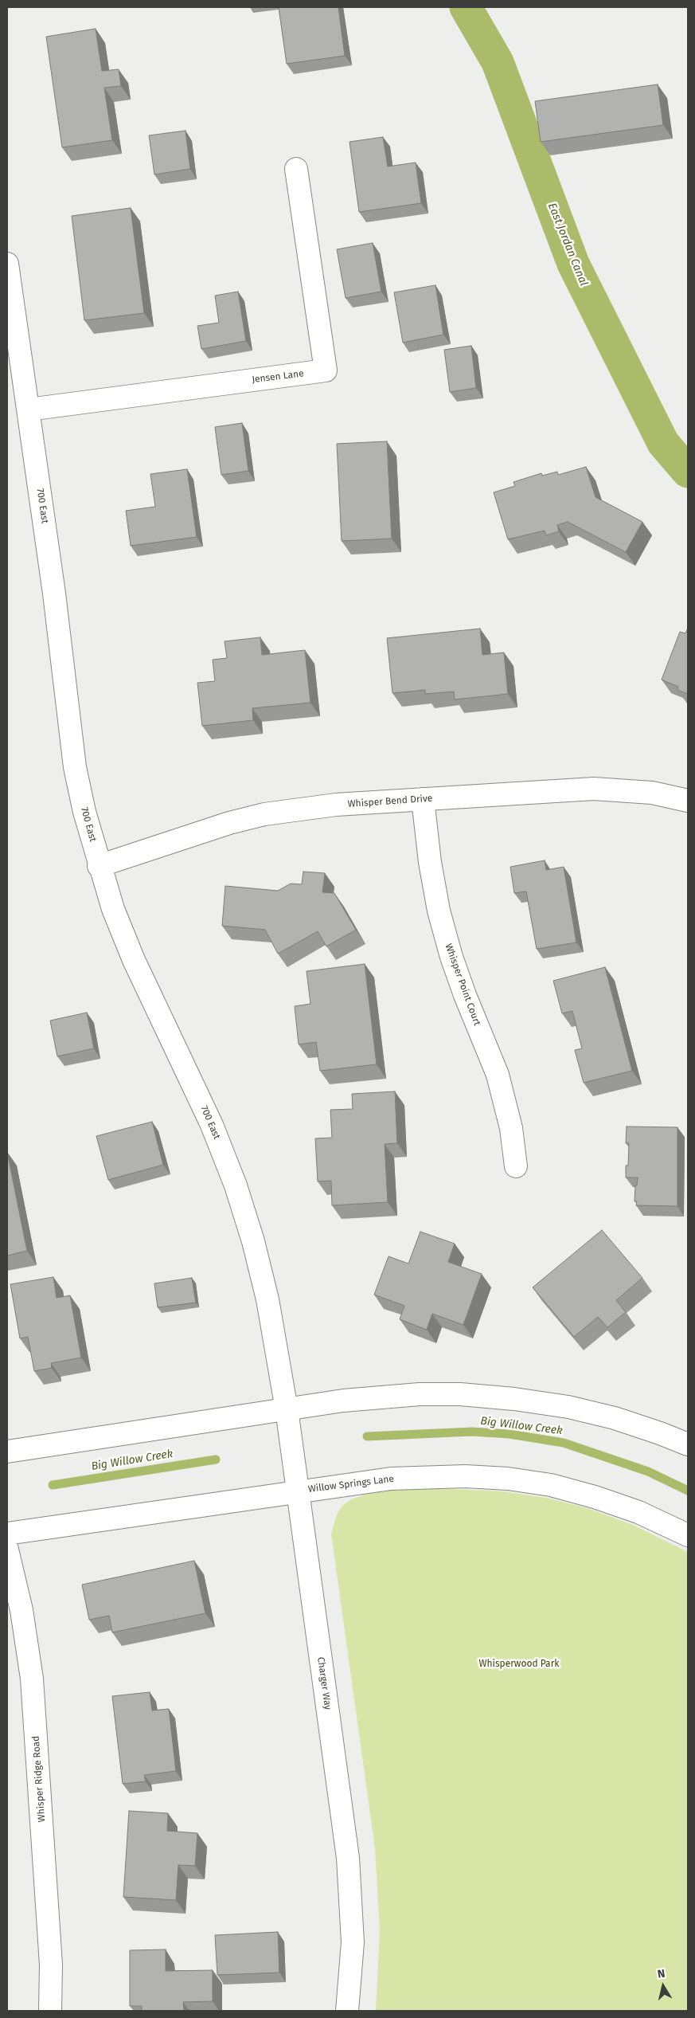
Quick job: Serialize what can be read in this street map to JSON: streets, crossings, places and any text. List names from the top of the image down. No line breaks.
{"streets":{"street":["Jensen Lane","700 East","Whisper Bend Drive","Whisper Point Court","Willow Springs Lane","Charger Way","Whisper Ridge Road"]},"crossings":[["Jensen Lane","700 East"],["700 East","Whisper Bend Drive"],["700 East","Charger Way"],["Whisper Bend Drive","Whisper Point Court"],["Willow Springs Lane","Charger Way"]],"water":["East Jordan Canal","Big Willow Creek"],"parks":["Whisperwood Park"],"north":"top"}
